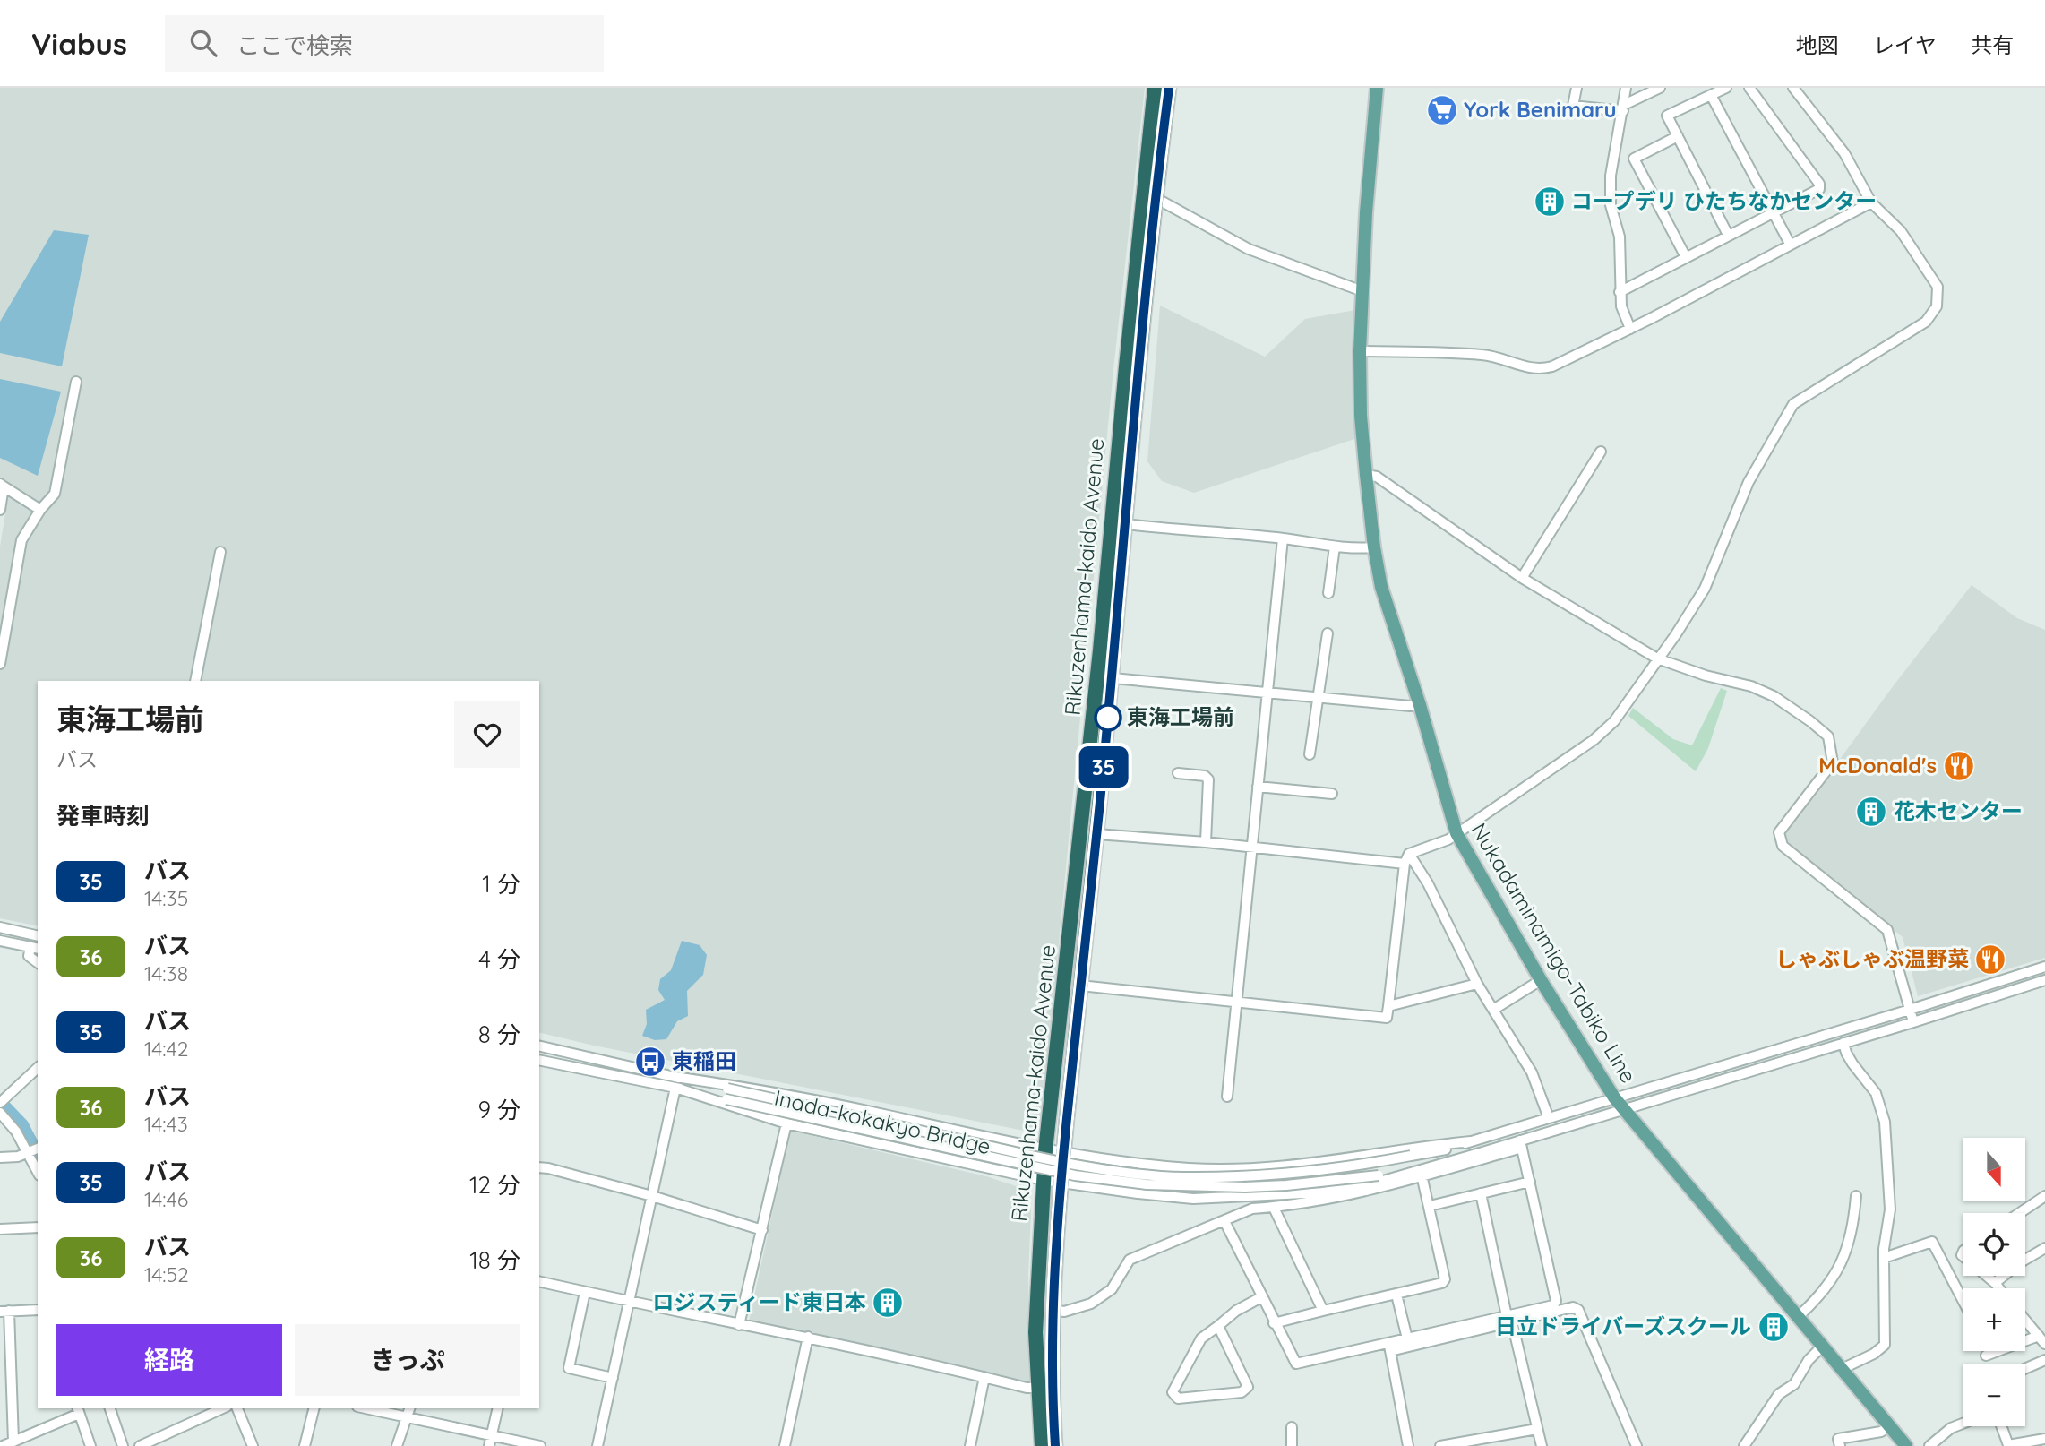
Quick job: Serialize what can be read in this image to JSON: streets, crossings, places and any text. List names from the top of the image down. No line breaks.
{"streets":{"highway":["Rikuzenhama-kaido Avenue"],"main road":["Nukadaminamigo-Tabiko Line"],"street":["Inada-kokakyo Bridge"]},"places":{"supermarket":["York Benimaru"],"building":["コープデリ ひたちなかセンター","花木センター","ロジスティード東日本","日立ドライバーズスクール"],"other":["東海工場前"],"restaurant":["McDonald's","しゃぶしゃぶ温野菜"],"bus stop":["東稲田"]},"lines":["bus line 35"],"north":"bottom","page":{"header":"Viabus","search":"ここで検索","nav":["地図","レイヤ","共有"],"on_map":"35","heading":[["東海工場前","バス"],"発車時刻"],"list":[{"mark":"35","name":"バス","note":"14:35","value":"1 分"},{"mark":"36","name":"バス","note":"14:38","value":"4 分"},{"mark":"35","name":"バス","note":"14:42","value":"8 分"},{"mark":"36","name":"バス","note":"14:43","value":"9 分"},{"mark":"35","name":"バス","note":"14:46","value":"12 分"},{"mark":"36","name":"バス","note":"14:52","value":"18 分"}],"map_buttons":["+","−"],"buttons":["経路","きっぷ"]}}
